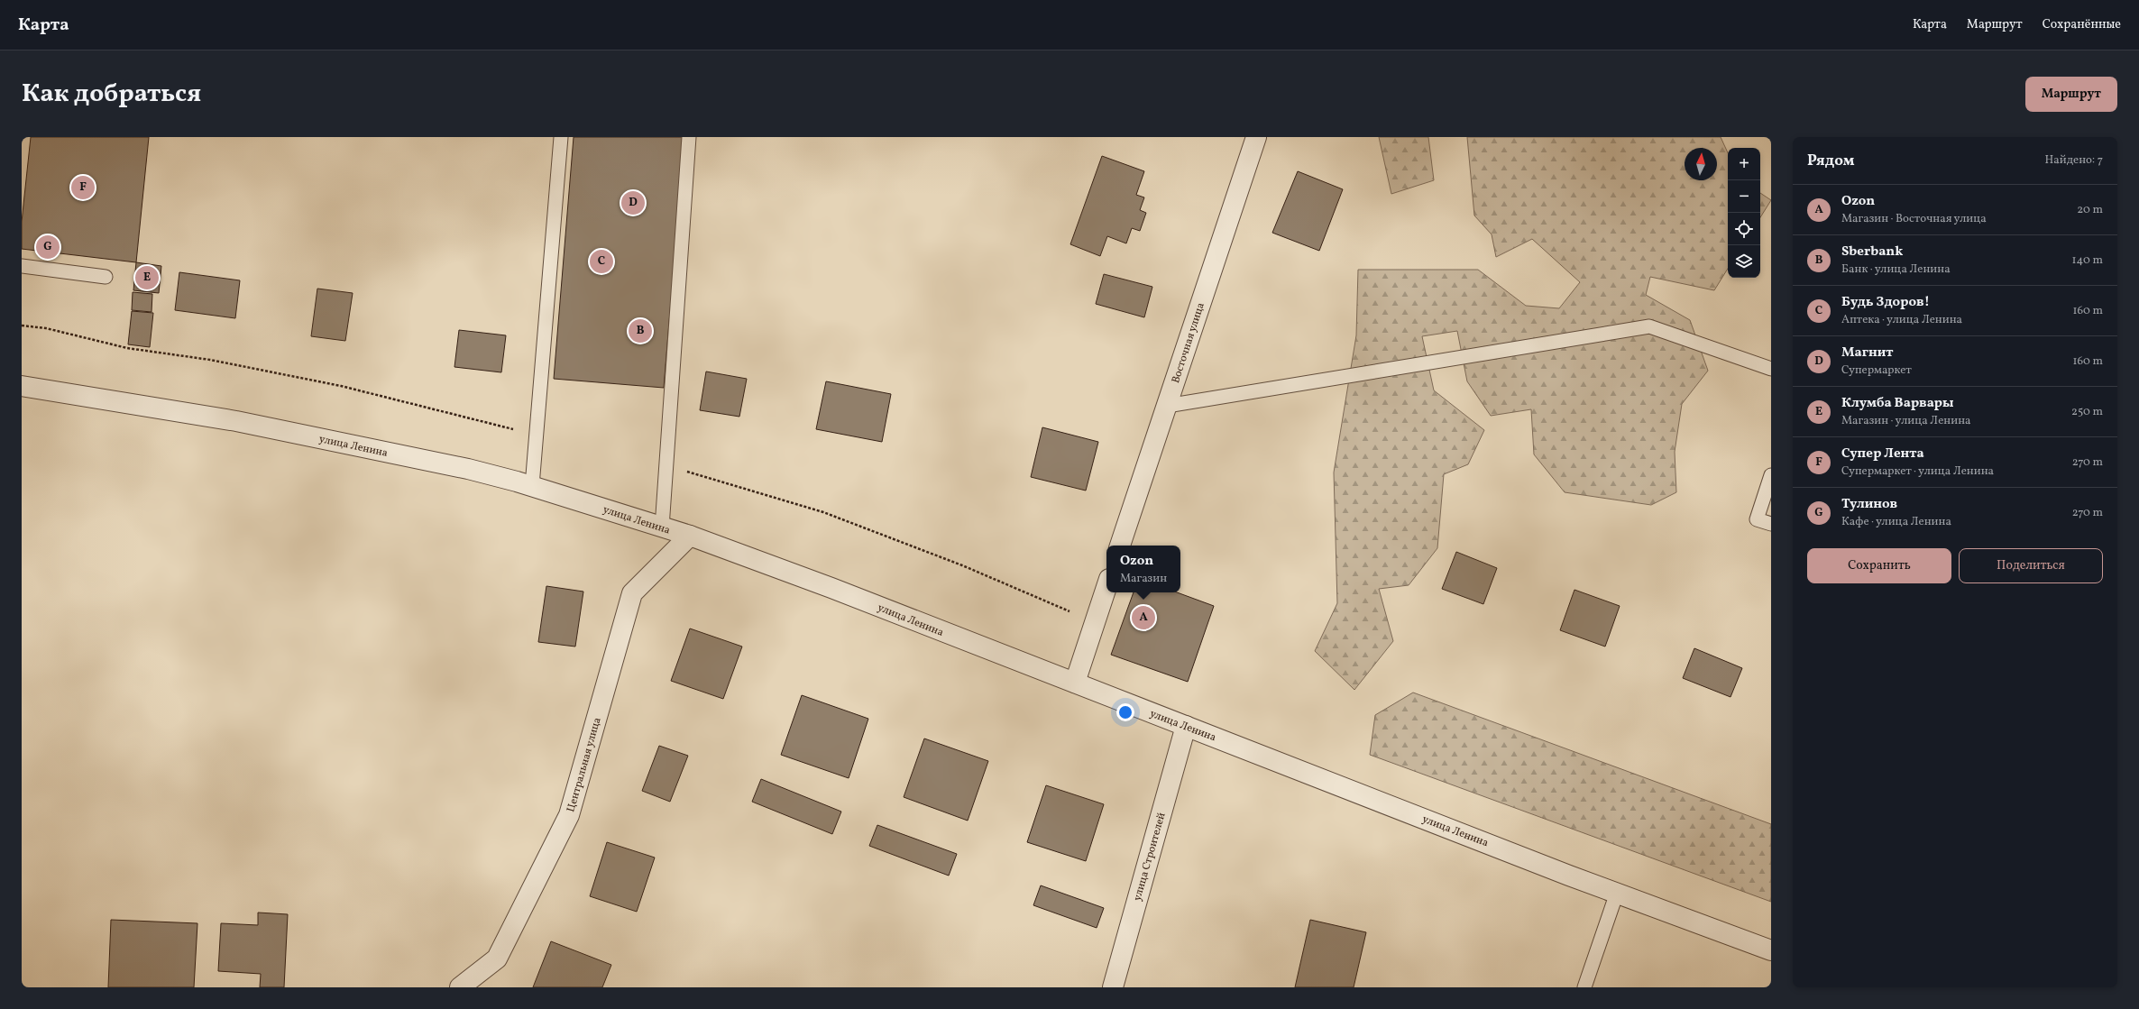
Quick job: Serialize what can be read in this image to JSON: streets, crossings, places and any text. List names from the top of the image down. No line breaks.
{"streets":{"street":["Восточная улица","улица Ленина","Центральная улица","улица Строителей"]},"crossings":[["улица Ленина","Центральная улица"],["улица Ленина","улица Строителей"]],"north":"top","page":{"header":"Карта","nav":["Карта","Маршрут","Сохранённые"],"title":"Как добраться","buttons":["Маршрут",["Сохранить","Поделиться"]],"heading":["Рядом","Найдено: 7"],"map_buttons":["+","−"],"pins":["F","D","G","C","E","B","A"],"list":[{"mark":"A","name":"Ozon","note":"Магазин · Восточная улица","value":"20 m"},{"mark":"B","name":"Sberbank","note":"Банк · улица Ленина","value":"140 m"},{"mark":"C","name":"Будь Здоров!","note":"Аптека · улица Ленина","value":"160 m"},{"mark":"D","name":"Магнит","note":"Супермаркет","value":"160 m"},{"mark":"E","name":"Клумба Варвары","note":"Магазин · улица Ленина","value":"250 m"},{"mark":"F","name":"Супер Лента","note":"Супермаркет · улица Ленина","value":"270 m"},{"mark":"G","name":"Тулинов","note":"Кафе · улица Ленина","value":"270 m"}],"popup":["Ozon","Магазин"]}}
